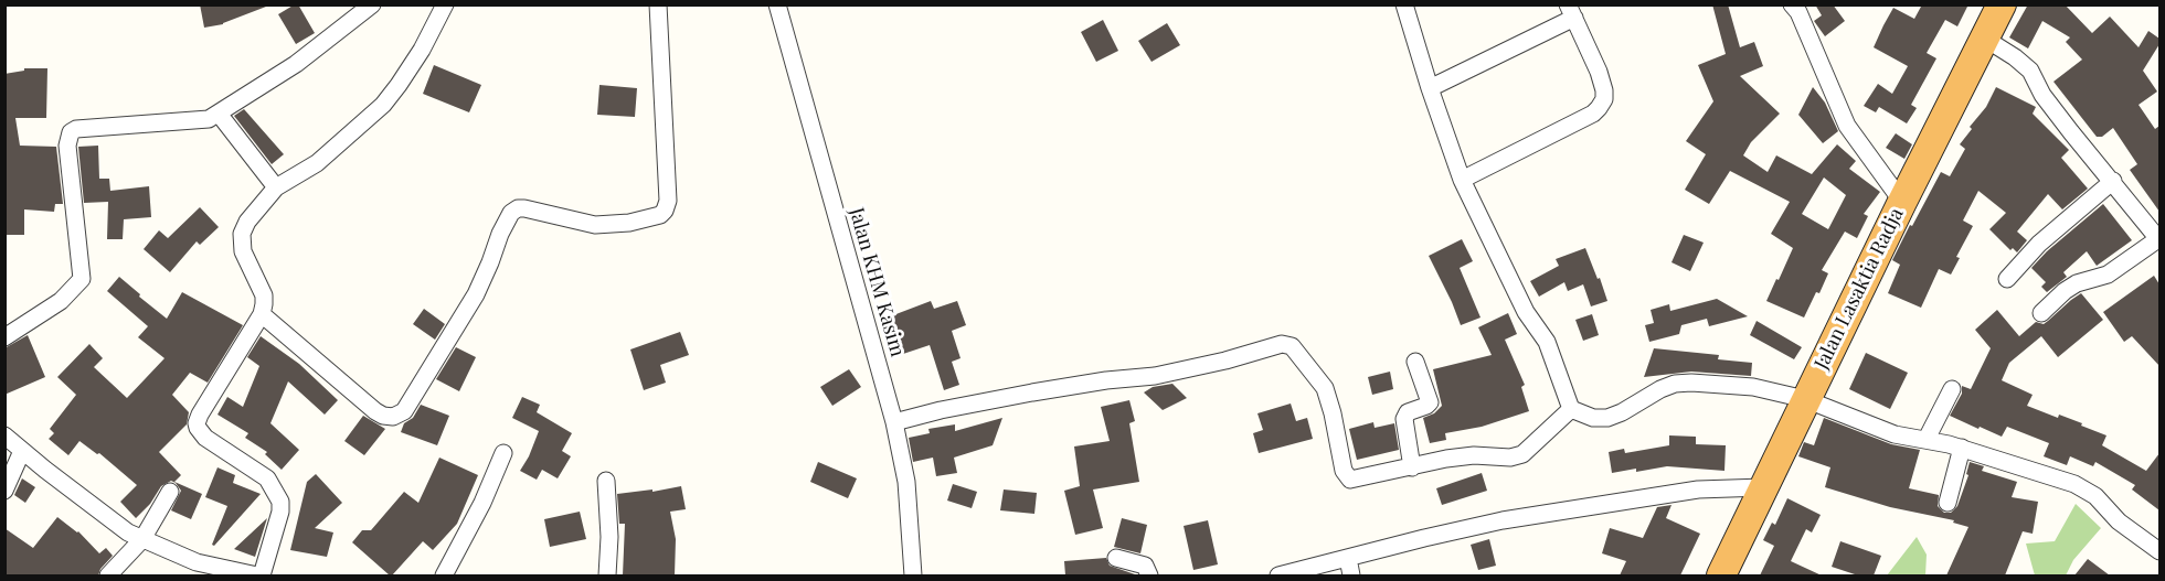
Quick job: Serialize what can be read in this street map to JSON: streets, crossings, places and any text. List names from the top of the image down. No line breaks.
{"streets":{"highway":["Jalan Lasaktia Radja"],"street":["Jalan KHM Kasim"]}}
